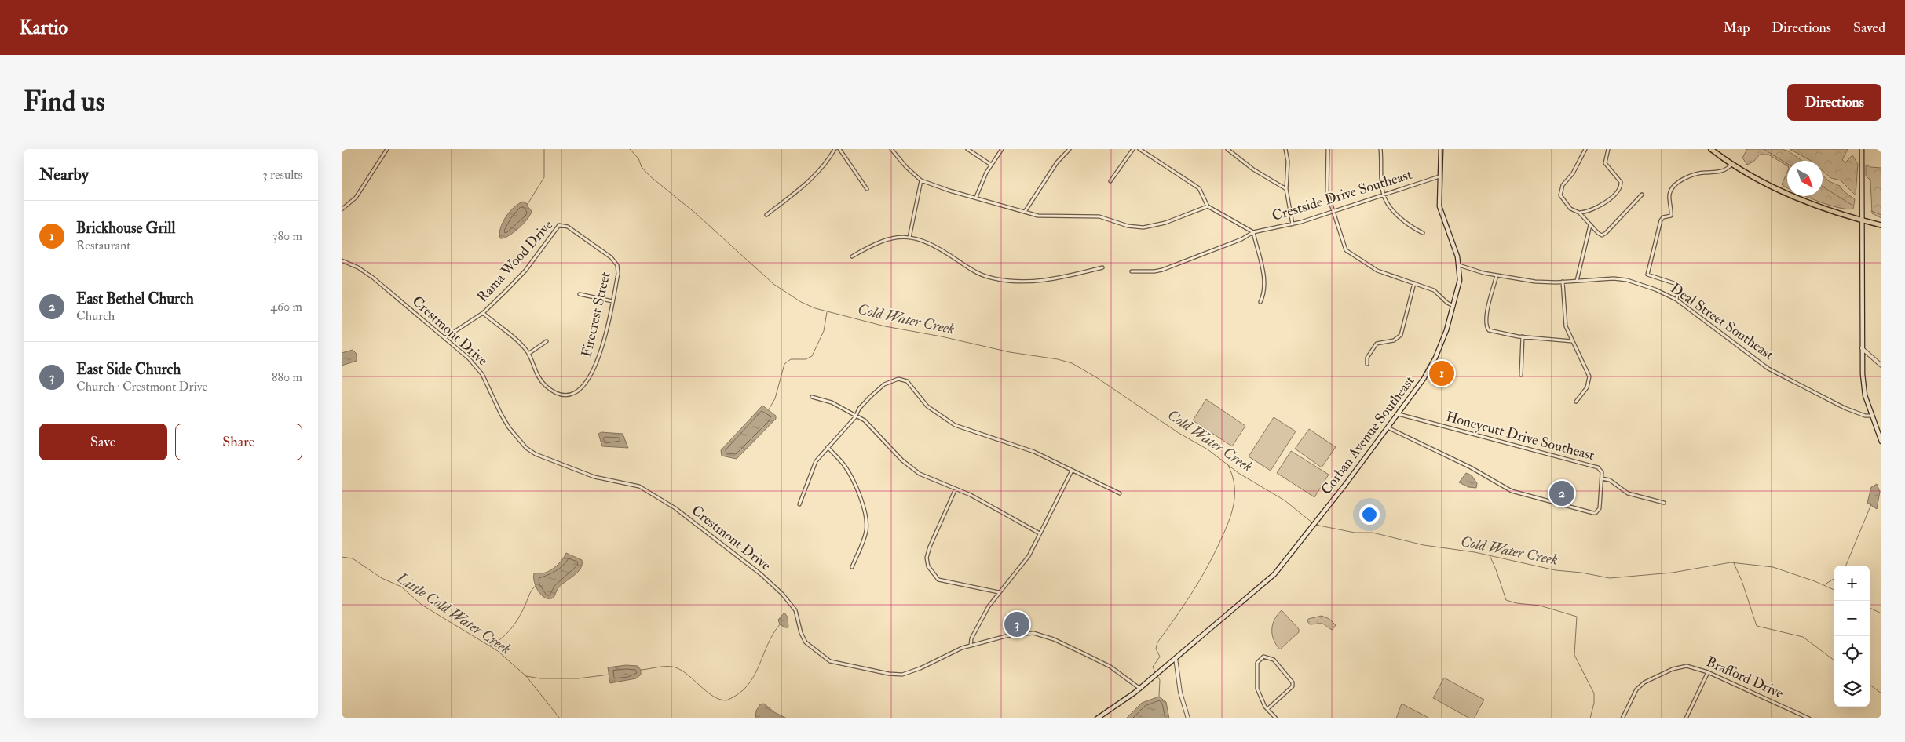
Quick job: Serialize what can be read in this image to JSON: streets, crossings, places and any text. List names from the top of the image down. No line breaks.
{"streets":{"main road":["Corban Avenue Southeast"],"street":["Crestside Drive Southeast","Rama Wood Drive","Firecrest Street","Deal Street Southeast","Crestmont Drive","Honeycutt Drive Southeast","Brafford Drive"]},"crossings":[["Crestside Drive Southeast","Corban Avenue Southeast"],["Rama Wood Drive","Firecrest Street"],["Rama Wood Drive","Crestmont Drive"],["Deal Street Southeast","Corban Avenue Southeast"],["Crestmont Drive","Corban Avenue Southeast"],["Corban Avenue Southeast","Honeycutt Drive Southeast"]],"water":["Cold Water Creek","Little Cold Water Creek"],"north":"bottom right","page":{"header":"Kartio","nav":["Map","Directions","Saved"],"buttons":["Directions",["Save","Share"]],"title":"Find us","heading":["Nearby","3 results"],"list":[{"mark":"1","name":"Brickhouse Grill","note":"Restaurant","value":"380 m"},{"mark":"2","name":"East Bethel Church","note":"Church","value":"460 m"},{"mark":"3","name":"East Side Church","note":"Church · Crestmont Drive","value":"880 m"}],"pins":["1","2","3"],"map_buttons":["+","−"]}}
